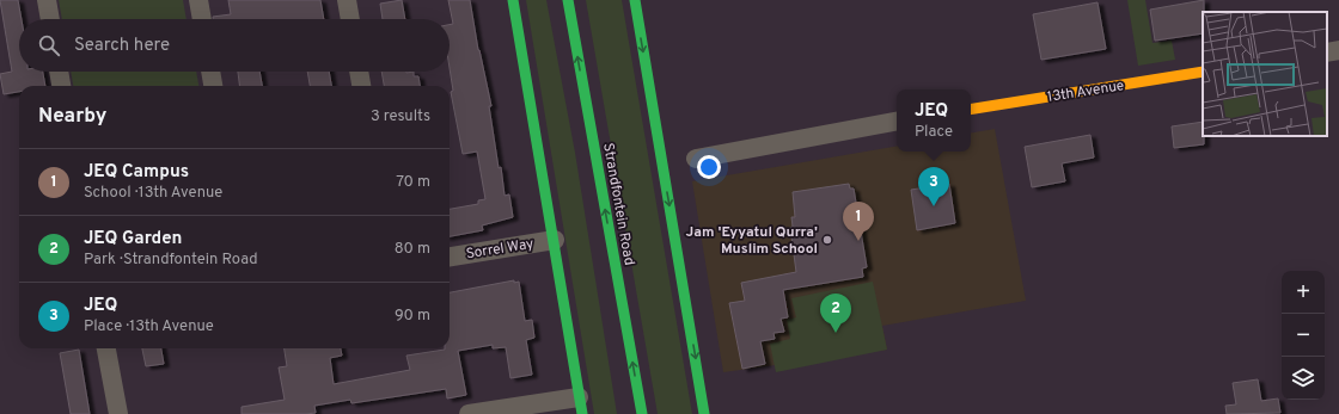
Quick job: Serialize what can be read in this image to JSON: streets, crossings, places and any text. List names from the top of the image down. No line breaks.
{"streets":{"main road":["13th Avenue","Strandfontein Road"],"street":["Sorrel Way"]},"places":["Jam 'Eyyatul Qurra' Muslim School"],"page":{"search":"Search here","heading":["Nearby","3 results"],"popup":["JEQ","Place"],"list":[{"mark":"1","name":"JEQ Campus","note":"School · 13th Avenue","value":"70 m"},{"mark":"2","name":"JEQ Garden","note":"Park · Strandfontein Road","value":"80 m"},{"mark":"3","name":"JEQ","note":"Place · 13th Avenue","value":"90 m"}],"pins":["3","1","2"],"map_buttons":["+","−"]}}
